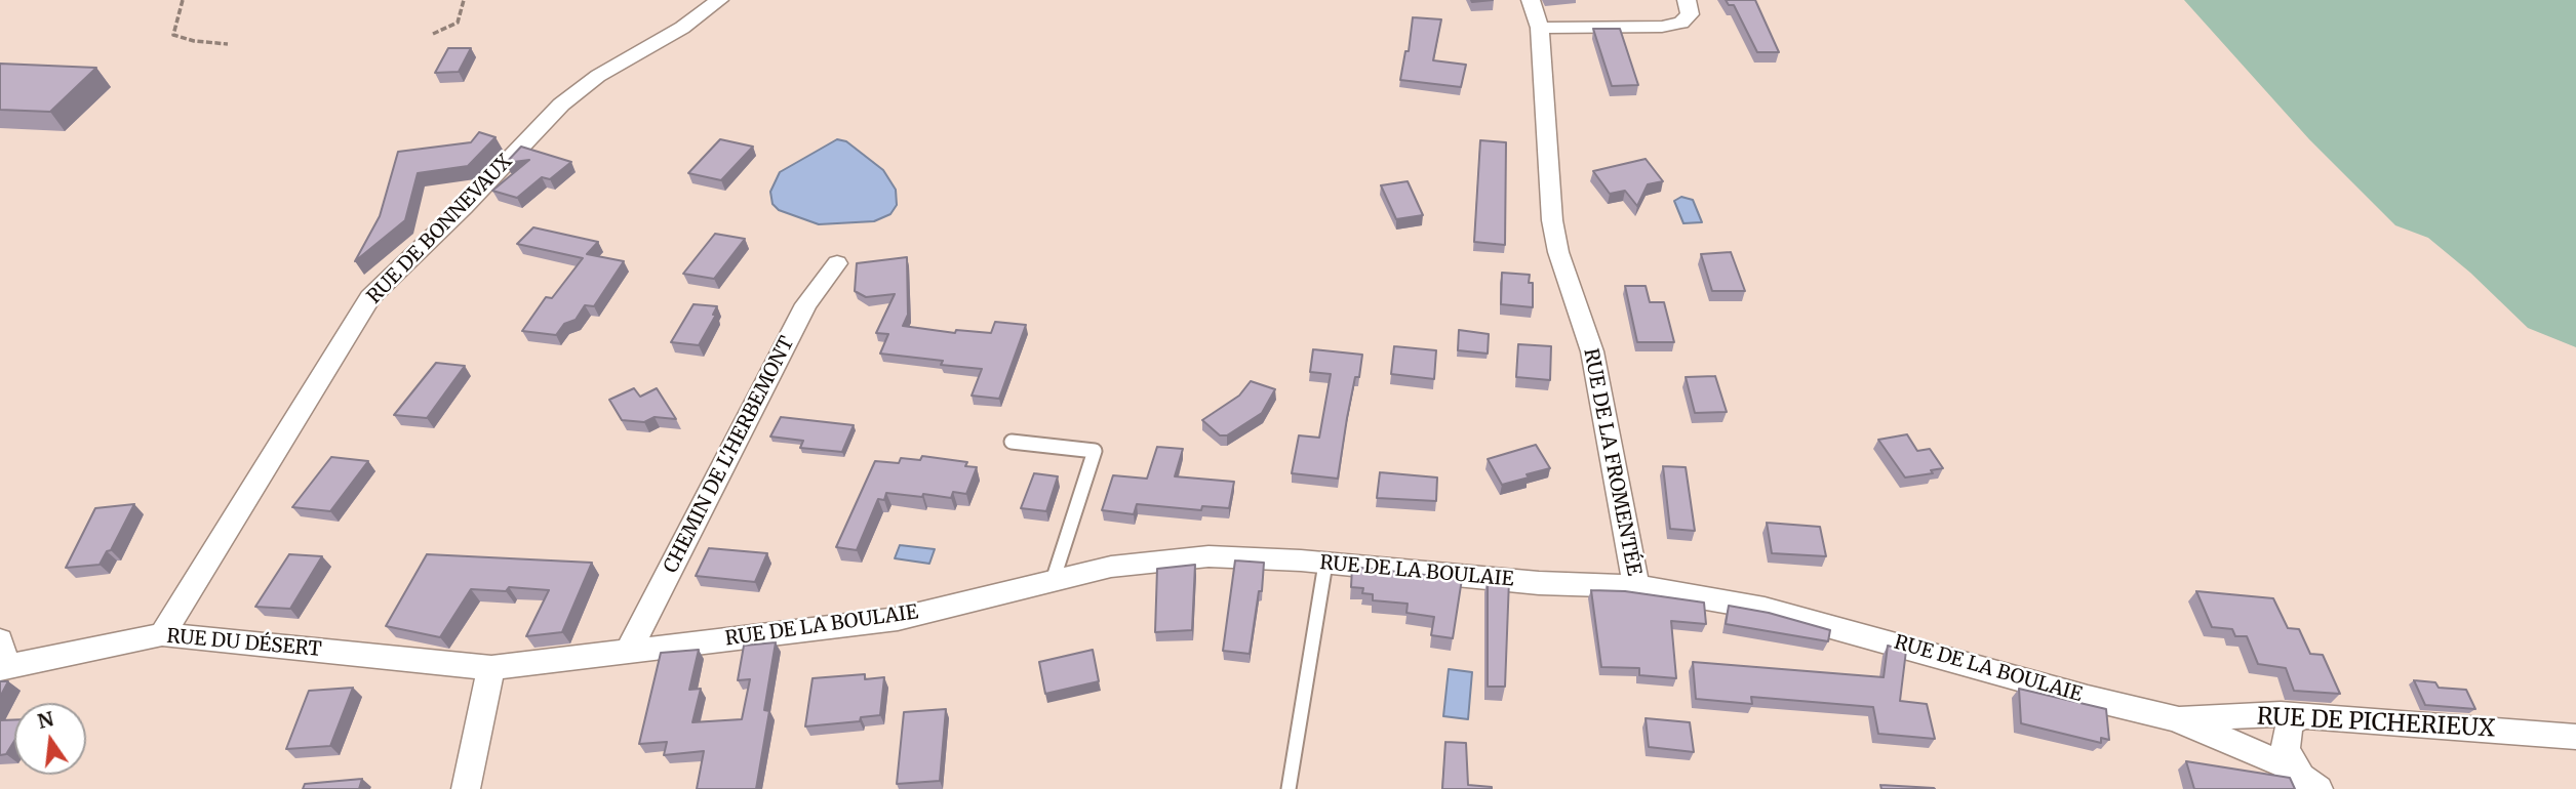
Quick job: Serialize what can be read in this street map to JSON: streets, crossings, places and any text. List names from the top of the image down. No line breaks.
{"streets":{"street":["RUE DE BONNEVAUX","CHEMIN DE L'HERBEMONT","RUE DE LA FROMENTÉE","RUE DE LA BOULAIE","RUE DU DÉSERT","RUE DE PICHERIEUX"]},"crossings":[["RUE DE BONNEVAUX","RUE DU DÉSERT"],["CHEMIN DE L'HERBEMONT","RUE DE LA BOULAIE"],["RUE DE LA FROMENTÉE","RUE DE LA BOULAIE"],["RUE DE LA BOULAIE","RUE DU DÉSERT"],["RUE DE LA BOULAIE","RUE DE PICHERIEUX"]],"north":"top"}
